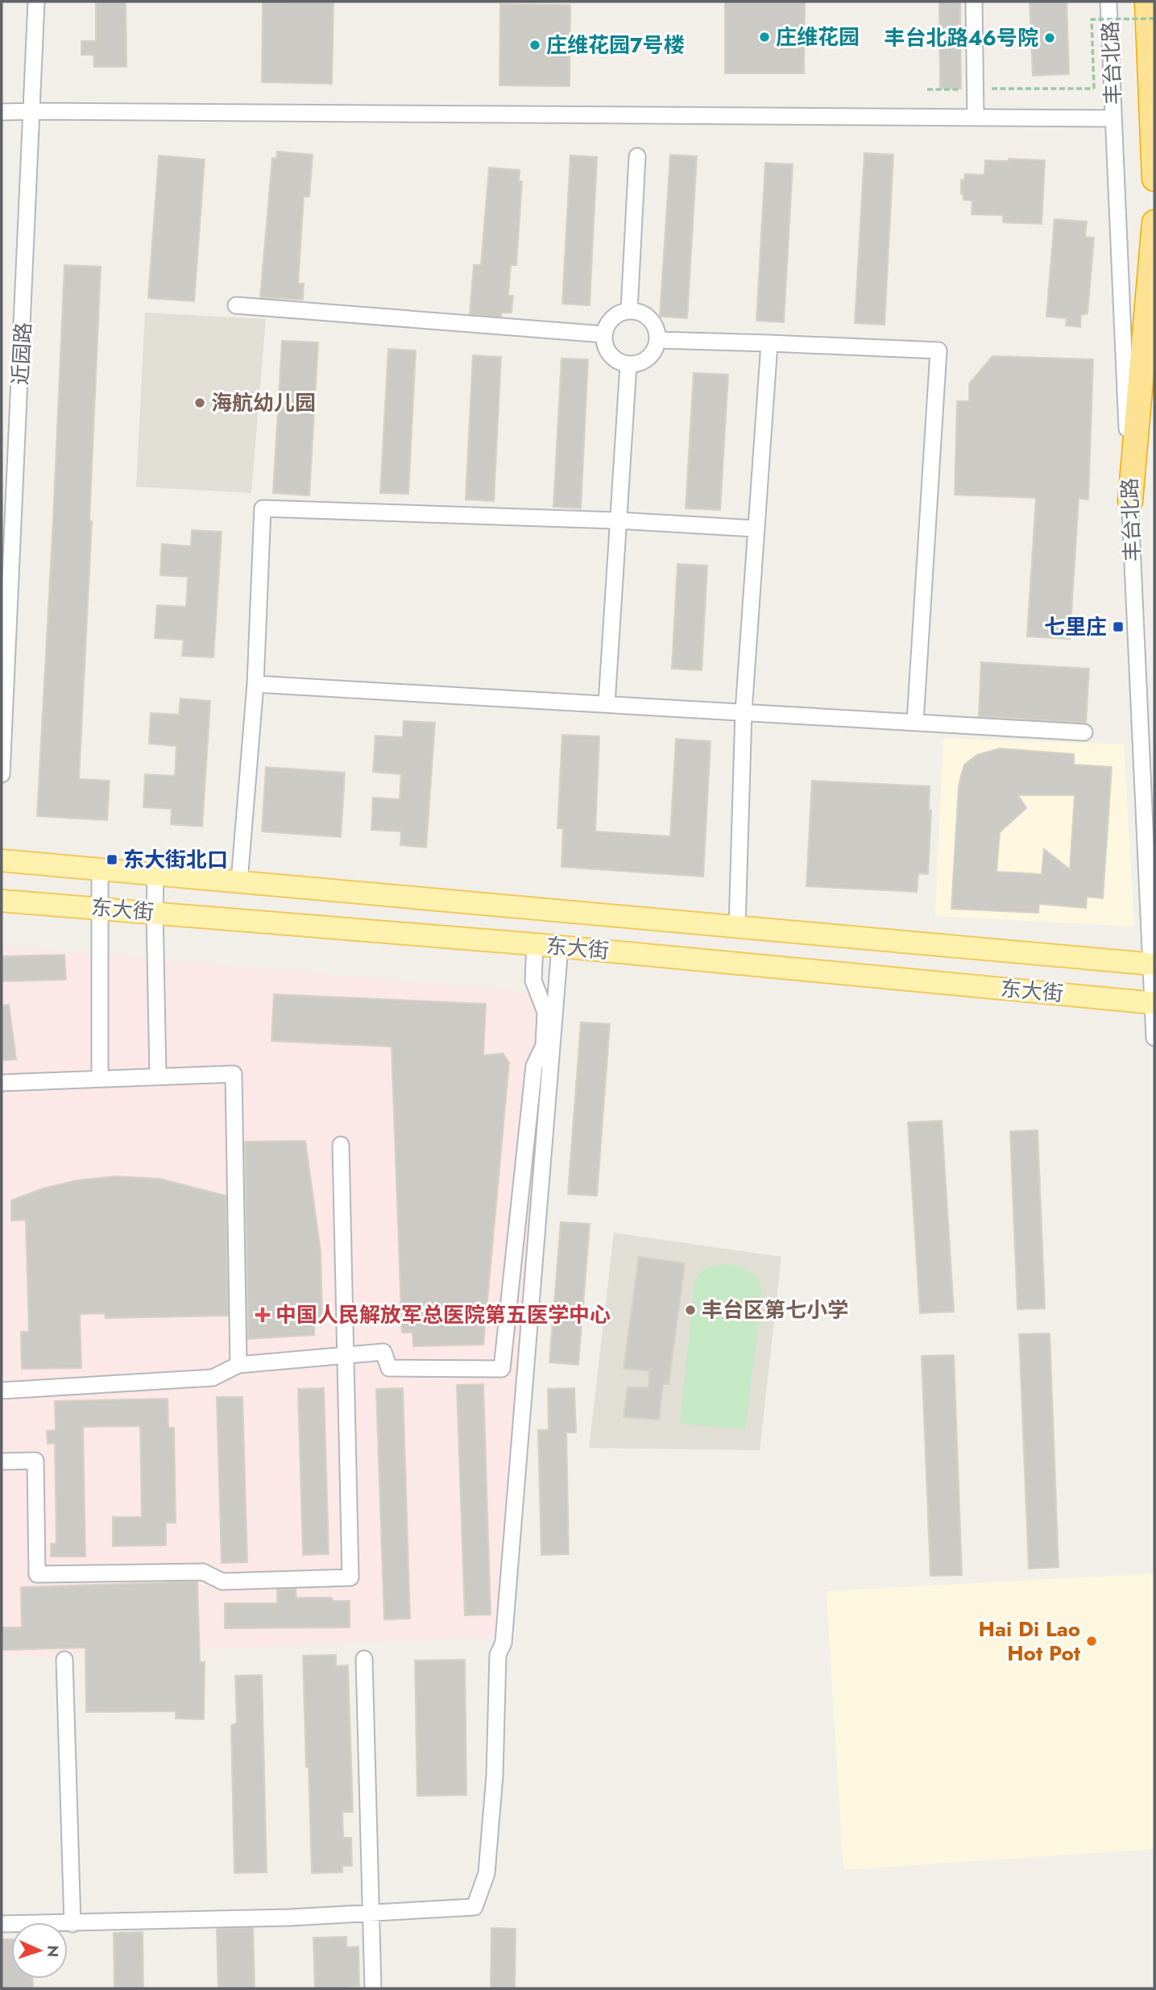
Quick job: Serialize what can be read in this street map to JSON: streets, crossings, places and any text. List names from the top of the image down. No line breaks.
{"streets":{"highway":["丰台北路"],"main road":["东大街"],"street":["近园路"]},"crossings":[["丰台北路","东大街"]],"places":{"other":["庄维花园","丰台北路46号院","庄维花园7号楼","海航幼儿园","丰台区第七小学","Hai Di Lao Hot Pot"],"transit":["七里庄","东大街北口"],"health":["中国人民解放军总医院第五医学中心"]},"north":"right"}
